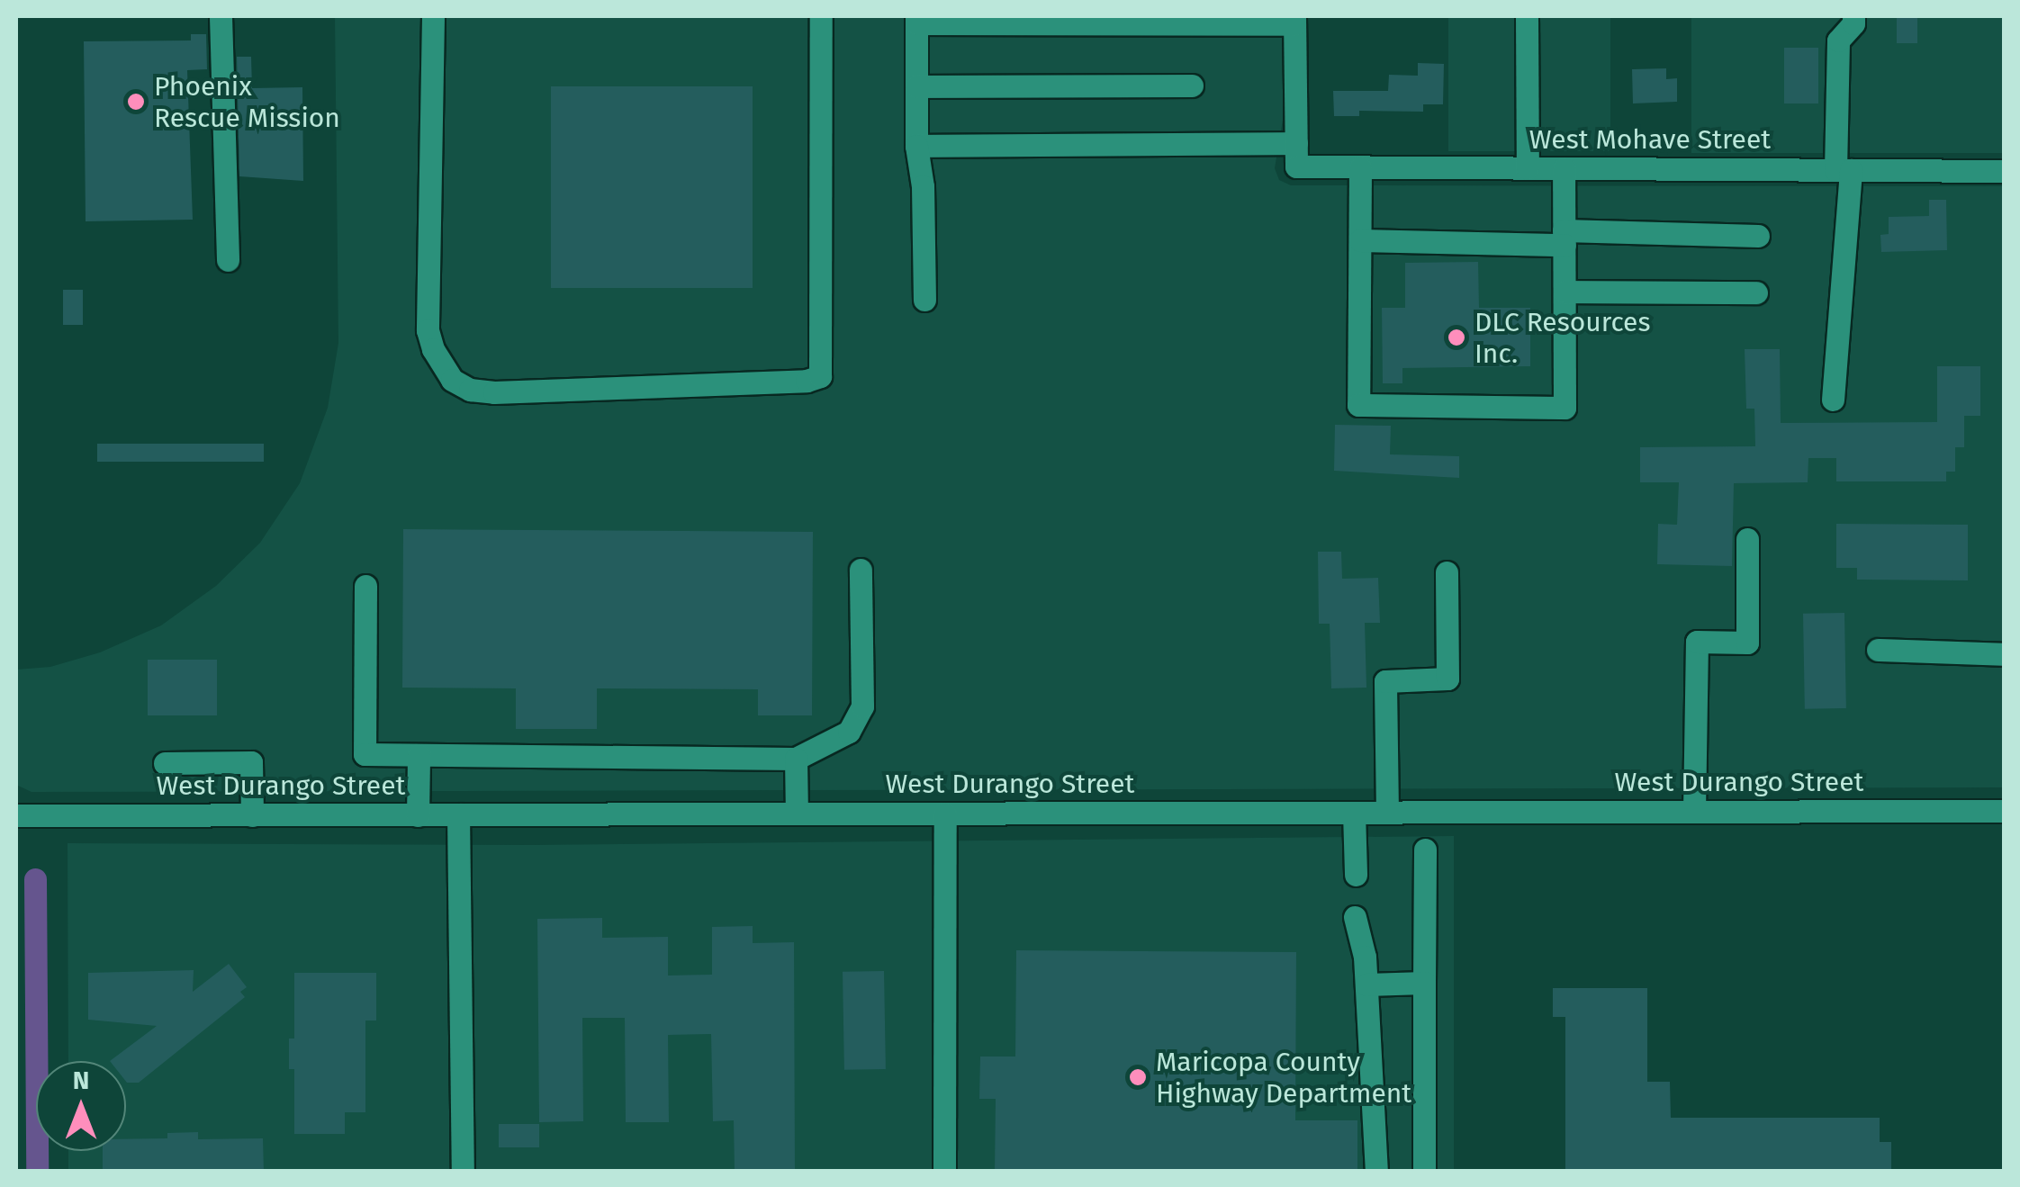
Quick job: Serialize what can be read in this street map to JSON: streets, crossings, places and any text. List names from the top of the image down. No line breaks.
{"streets":{"street":["West Mohave Street","West Durango Street"]},"places":["Phoenix Rescue Mission","DLC Resources Inc.","Maricopa County Highway Department"],"north":"top"}
